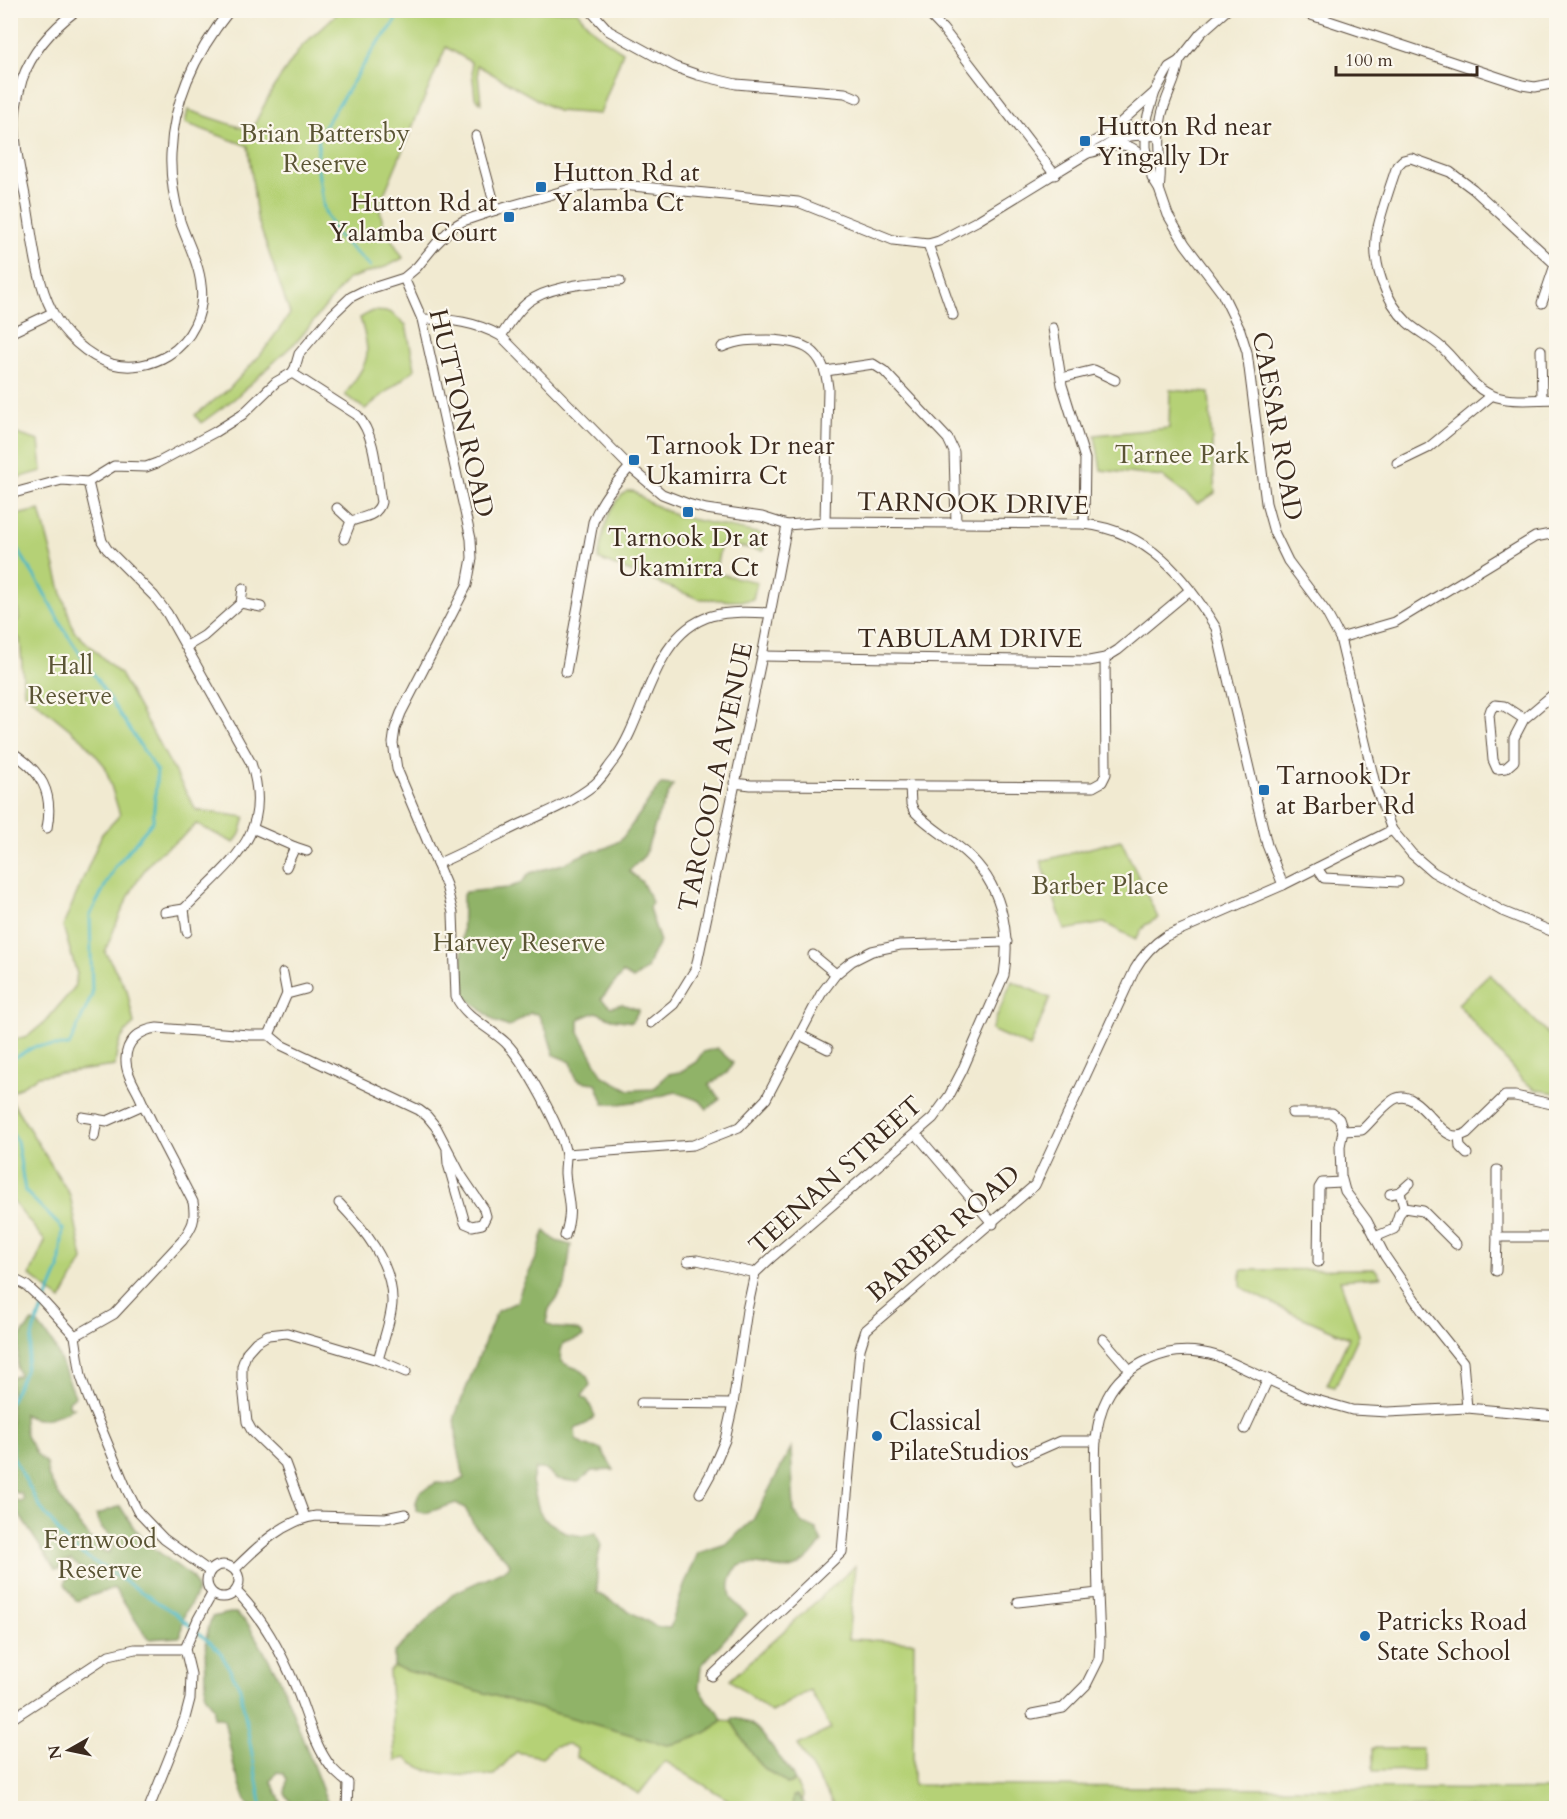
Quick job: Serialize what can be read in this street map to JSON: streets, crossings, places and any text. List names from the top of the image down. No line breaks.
{"streets":{"street":["HUTTON ROAD","CAESAR ROAD","TARNOOK DRIVE","TABULAM DRIVE","TARCOOLA AVENUE","TEENAN STREET","BARBER ROAD"]},"crossings":[["HUTTON ROAD","TARNOOK DRIVE"],["CAESAR ROAD","BARBER ROAD"],["TARNOOK DRIVE","TABULAM DRIVE"],["TARNOOK DRIVE","TARCOOLA AVENUE"],["TARNOOK DRIVE","BARBER ROAD"],["TABULAM DRIVE","TARCOOLA AVENUE"]],"parks":["Brian Battersby Reserve","Tarnee Park","Hall Reserve","Barber Place","Harvey Reserve","Fernwood Reserve"],"places":{"transit":["Hutton Rd near Yingally Dr","Hutton Rd at Yalamba Ct","Hutton Rd at Yalamba Court","Tarnook Dr near Ukamirra Ct","Tarnook Dr at Ukamirra Ct","Tarnook Dr at Barber Rd"],"other":["Classical PilateStudios","Patricks Road State School"]},"scale_bar":"100 m","north":"left"}
